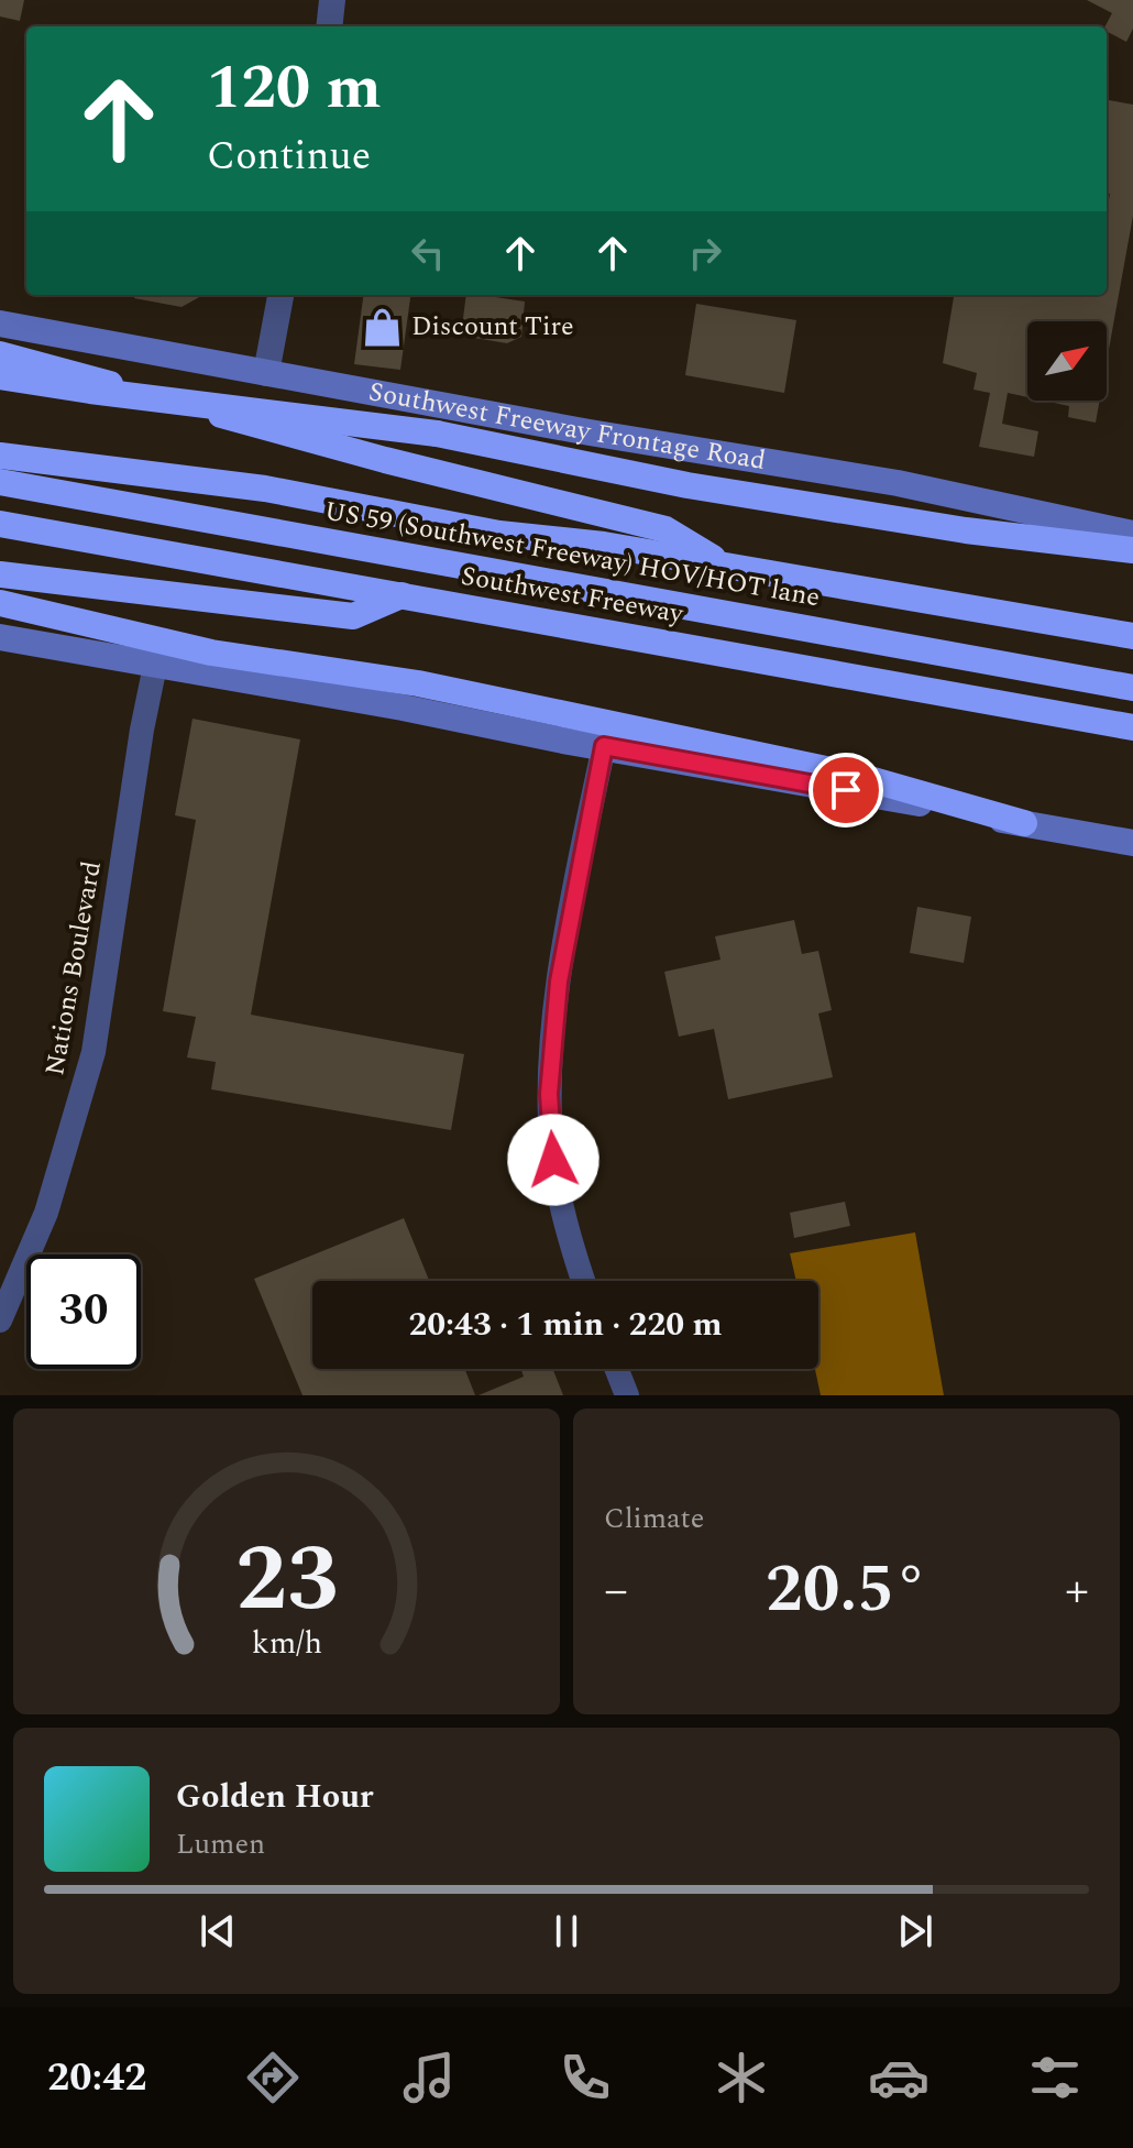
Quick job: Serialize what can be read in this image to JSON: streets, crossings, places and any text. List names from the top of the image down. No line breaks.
{"streets":{"highway":["US 59 (Southwest Freeway) HOV/HOT lane","Southwest Freeway"],"main road":["Southwest Freeway Frontage Road"],"street":["Nations Boulevard"]},"places":{"shop":["Discount Tire"]},"north":"top right","page":{"turn":["120 m","Continue"],"limit":"30","trip":"20:43 · 1 min · 220 m","tile":"Climate","heat":["−","20.5°","+"],"song":["Golden Hour","Lumen"],"tabs":"20:42","gauge":["23","km/h"]}}
